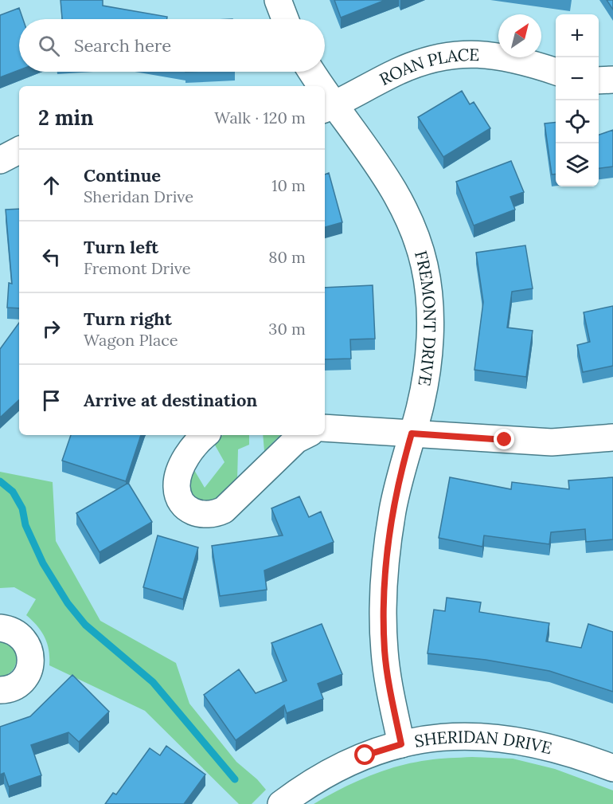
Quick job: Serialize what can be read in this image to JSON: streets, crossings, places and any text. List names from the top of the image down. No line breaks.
{"streets":{"street":["ROAN PLACE","FREMONT DRIVE","SHERIDAN DRIVE"]},"crossings":[["ROAN PLACE","FREMONT DRIVE"],["FREMONT DRIVE","SHERIDAN DRIVE"]],"north":"top right","page":{"map_buttons":["+","−"],"search":"Search here","heading":["2 min","Walk · 120 m"],"list":[["Continue","Sheridan Drive","10 m"],["Turn left","Fremont Drive","80 m"],["Turn right","Wagon Place","30 m"],"Arrive at destination"]}}
